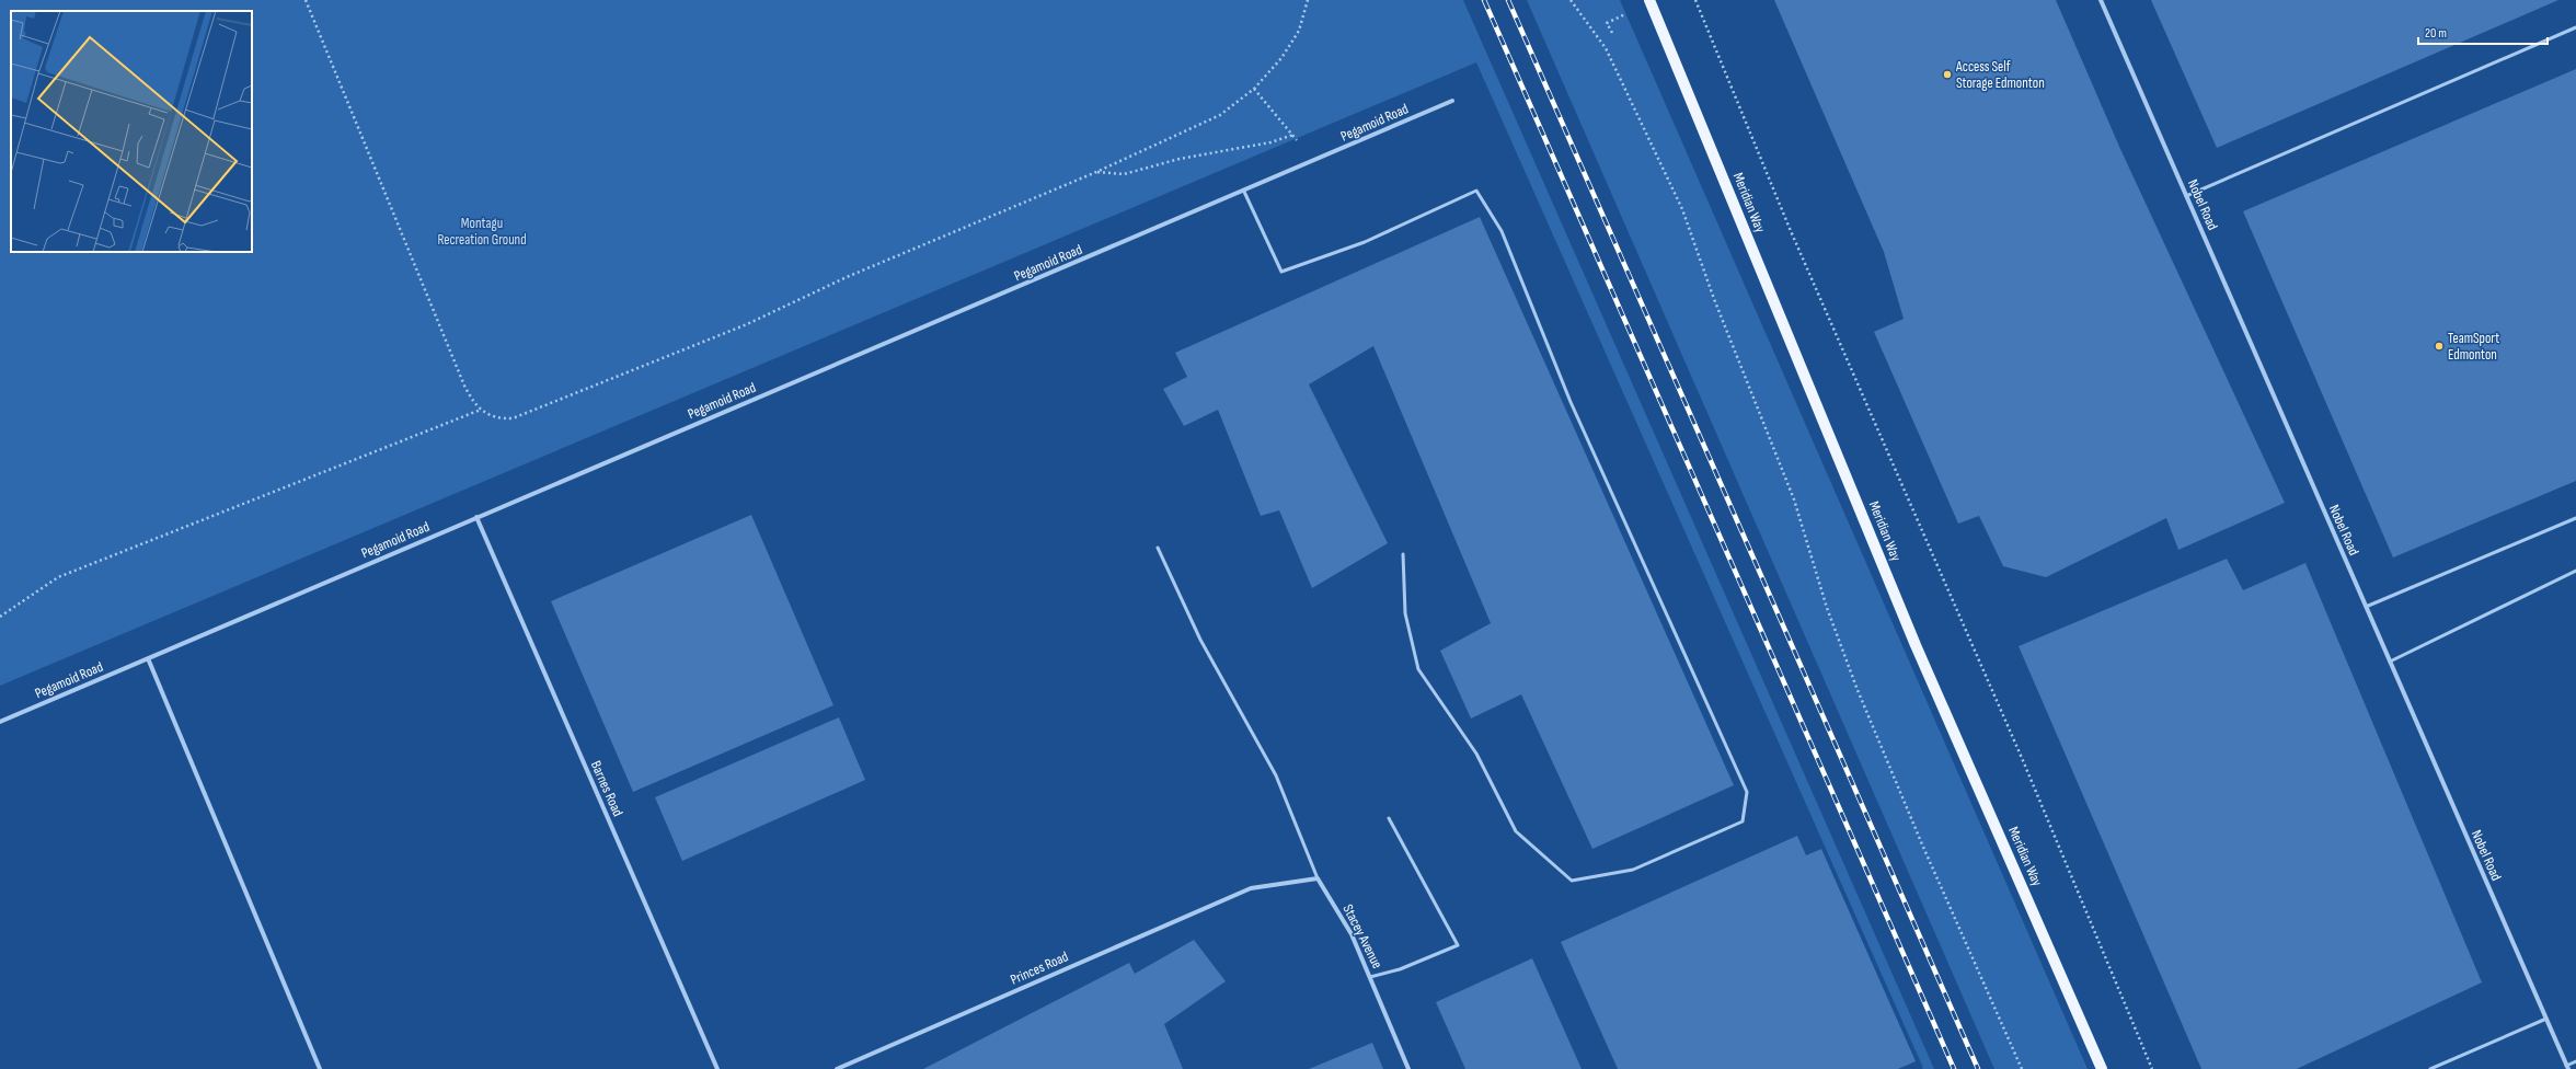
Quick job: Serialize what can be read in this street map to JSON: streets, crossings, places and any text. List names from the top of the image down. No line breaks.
{"streets":{"main road":["Meridian Way"],"street":["Pegamoid Road","Nobel Road","Barnes Road","Stacey Avenue","Princes Road"]},"crossings":[["Pegamoid Road","Barnes Road"],["Stacey Avenue","Princes Road"]],"parks":["Montagu Recreation Ground"],"places":["Access Self Storage Edmonton","TeamSport Edmonton"],"scale_bar":"20 m"}
